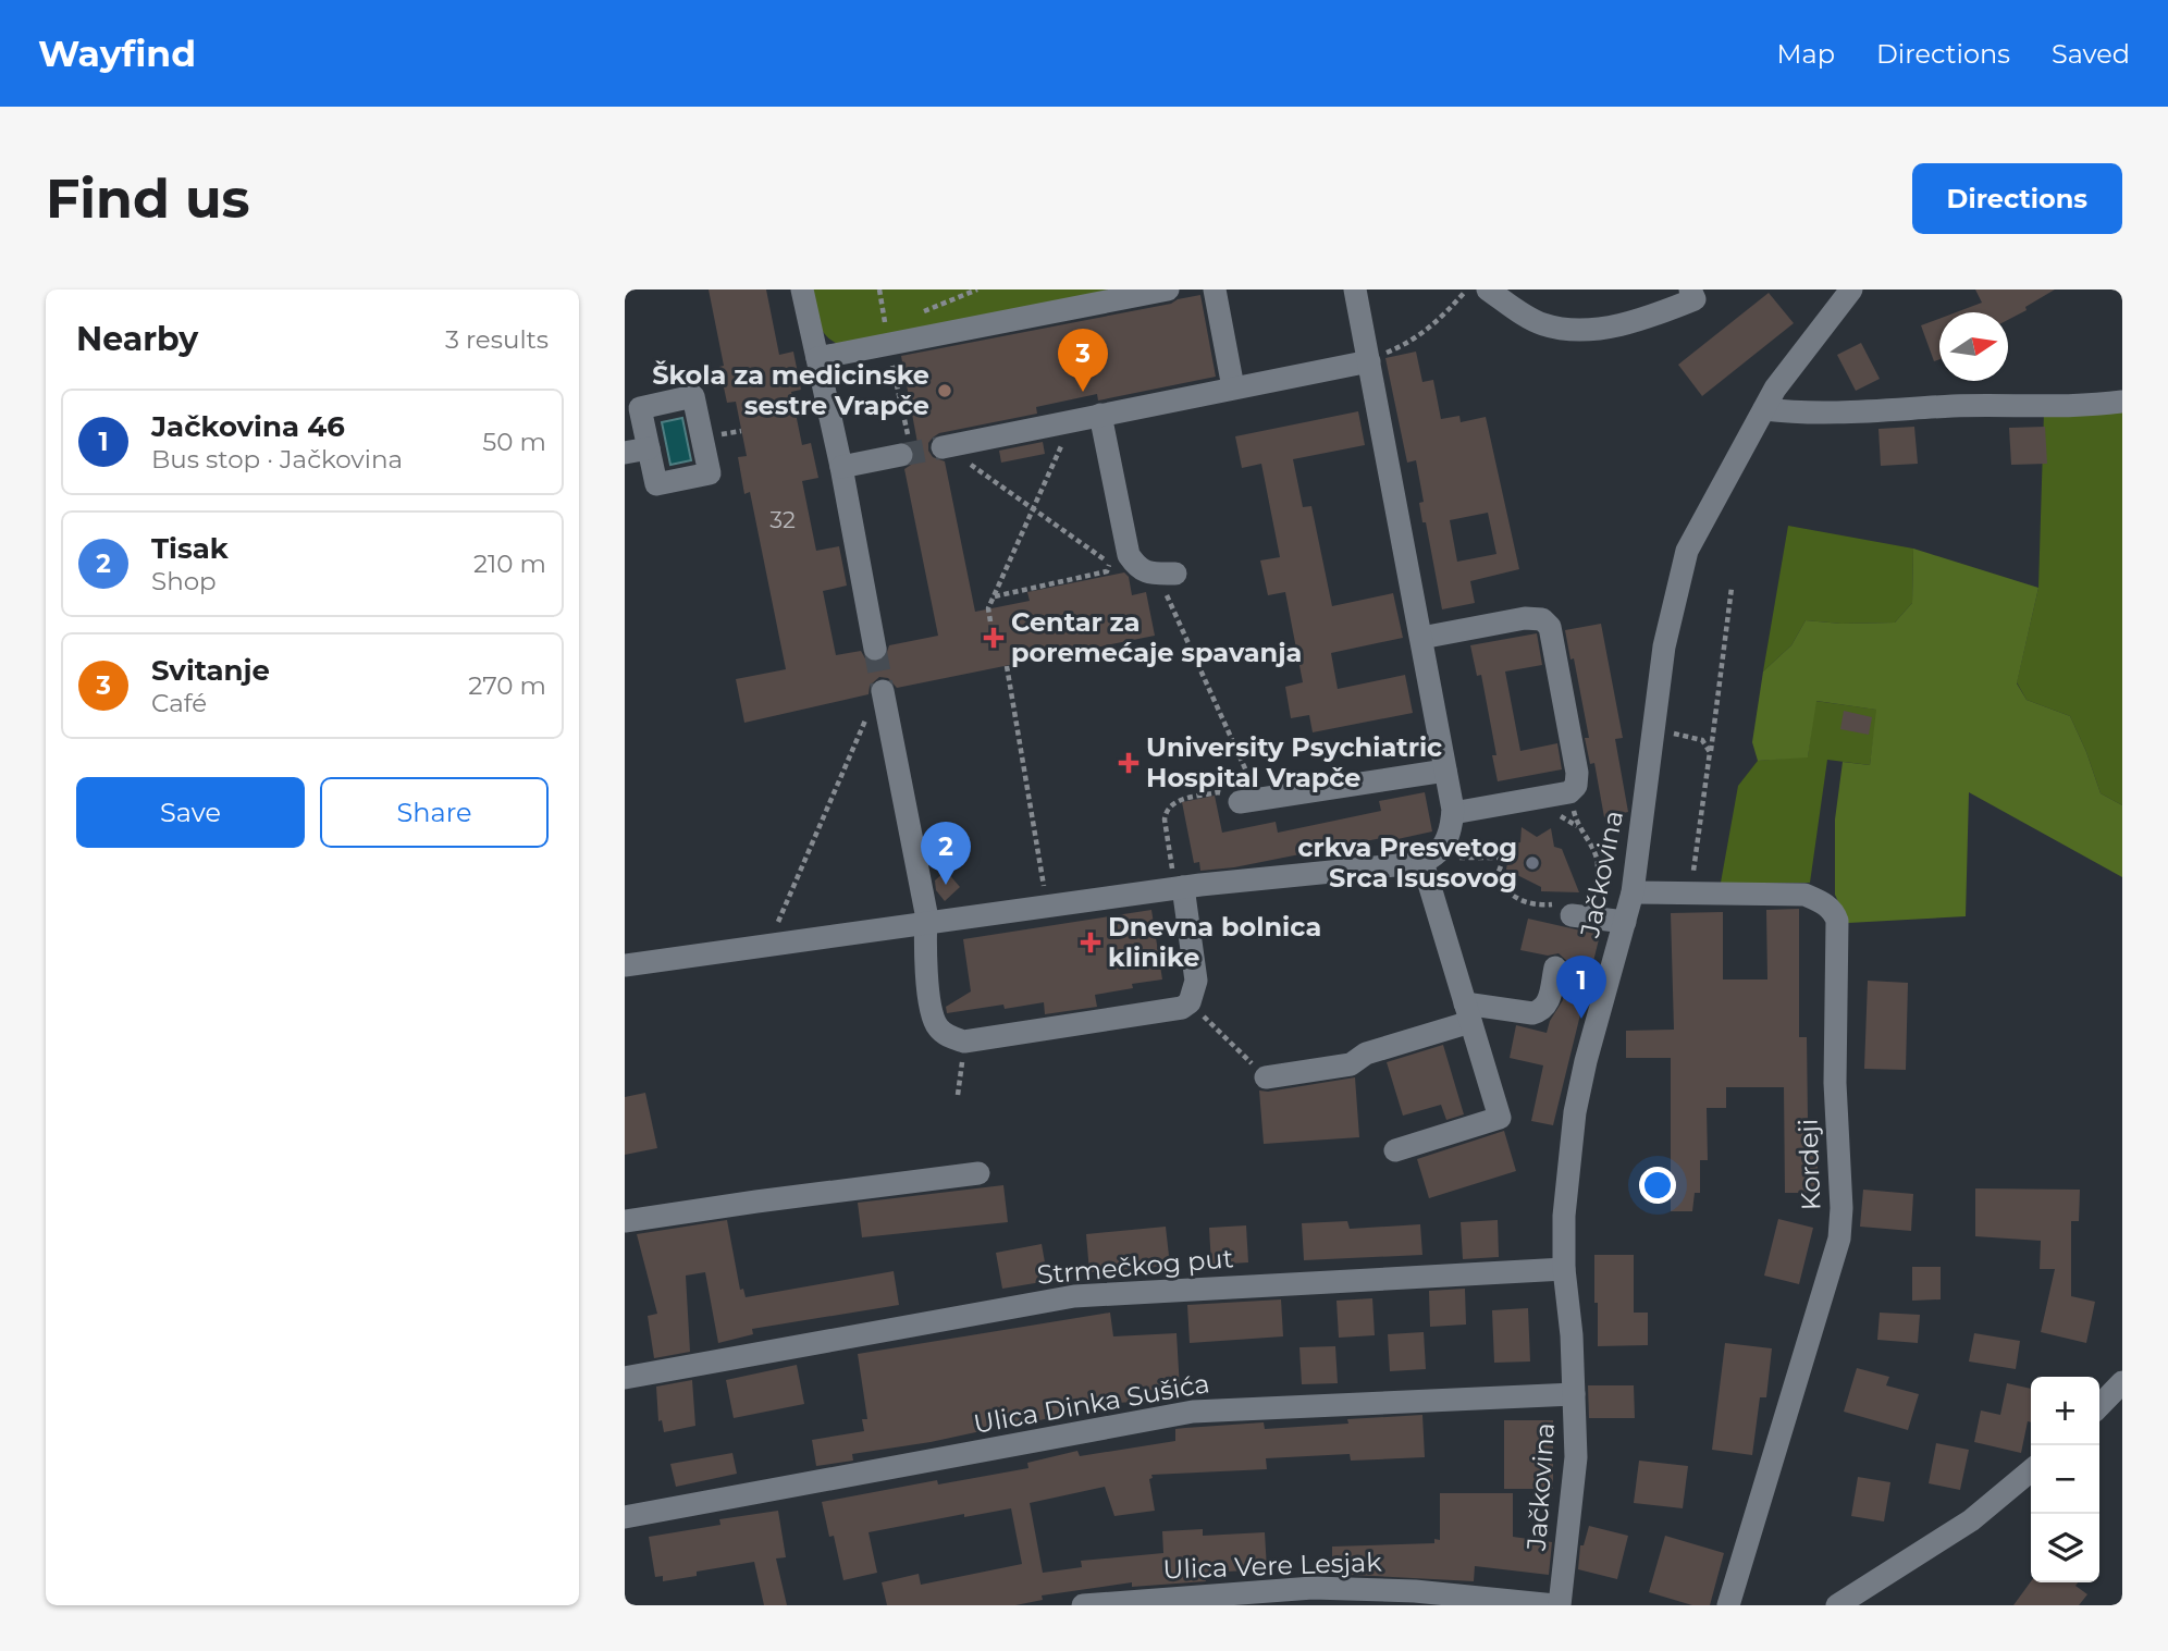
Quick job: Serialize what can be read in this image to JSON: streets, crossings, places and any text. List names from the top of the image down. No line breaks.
{"streets":{"street":["Jačkovina","Kordeji","Strmečkog put","Ulica Dinka Sušića","Ulica Vere Lesjak"]},"crossings":[["Jačkovina","Kordeji"],["Jačkovina","Strmečkog put"],["Jačkovina","Ulica Dinka Sušića"],["Jačkovina","Ulica Vere Lesjak"]],"places":{"other":["Škola za medicinske sestre Vrapče","crkva Presvetog Srca Isusovog"],"health":["Centar za poremećaje spavanja","University Psychiatric Hospital Vrapče","Dnevna bolnica klinike"]},"house_numbers":["32"],"north":"right","page":{"header":"Wayfind","nav":["Map","Directions","Saved"],"buttons":["Directions",["Save","Share"]],"title":"Find us","heading":["Nearby","3 results"],"pins":["3","2","1"],"list":[{"mark":"1","name":"Jačkovina 46","note":"Bus stop · Jačkovina","value":"50 m"},{"mark":"2","name":"Tisak","note":"Shop","value":"210 m"},{"mark":"3","name":"Svitanje","note":"Café","value":"270 m"}],"map_buttons":["+","−"]}}
